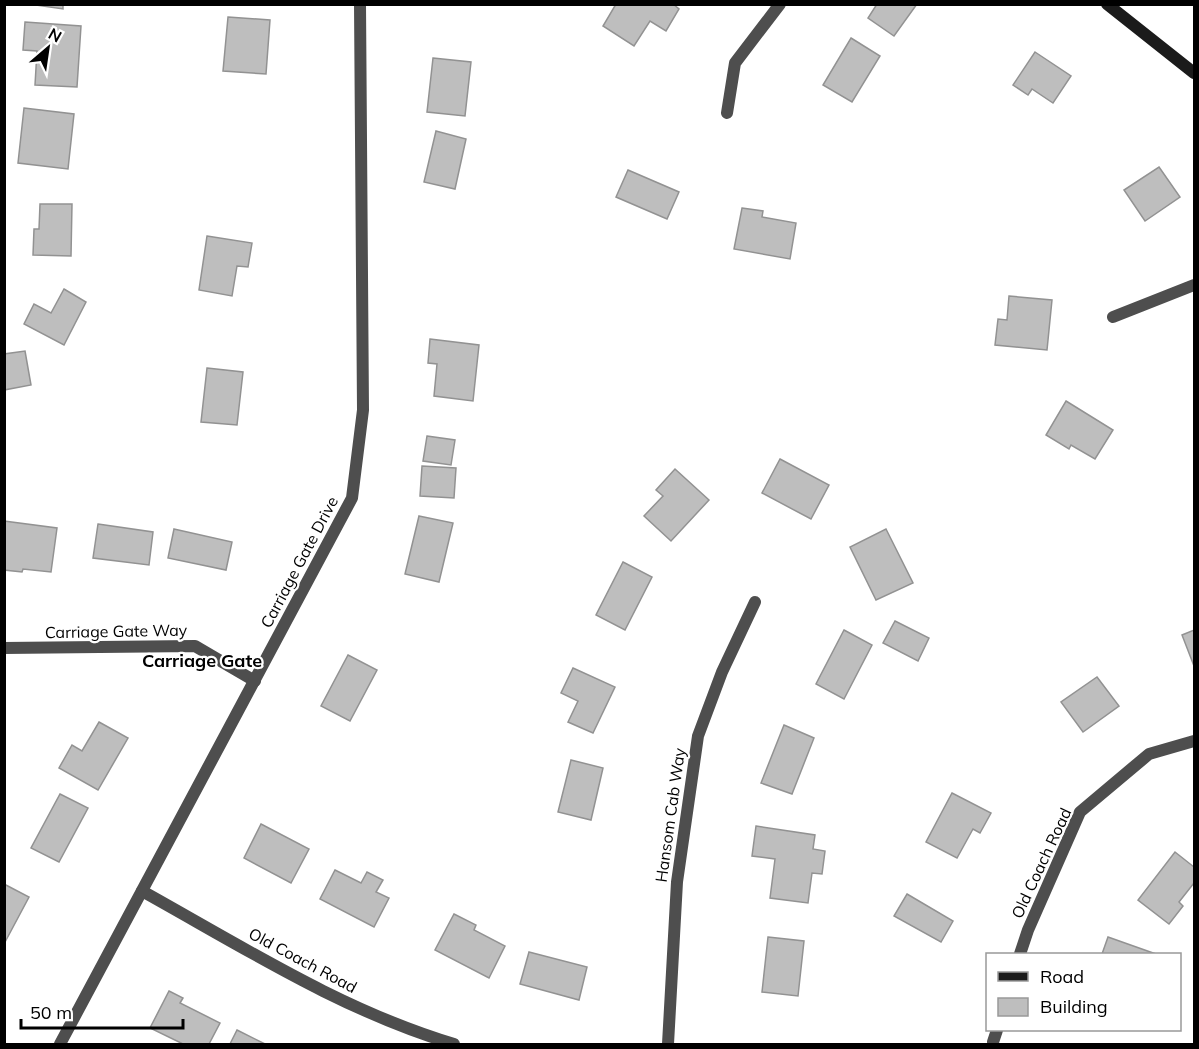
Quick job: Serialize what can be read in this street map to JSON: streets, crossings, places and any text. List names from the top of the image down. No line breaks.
{"streets":{"street":["Carriage Gate Drive","Carriage Gate Way","Hansom Cab Way","Old Coach Road"]},"crossings":[["Carriage Gate Drive","Carriage Gate Way"],["Carriage Gate Drive","Old Coach Road"]],"districts":["Carriage Gate"],"legend":["Road","Building"],"scale_bar":"50 m","north":"top right"}
